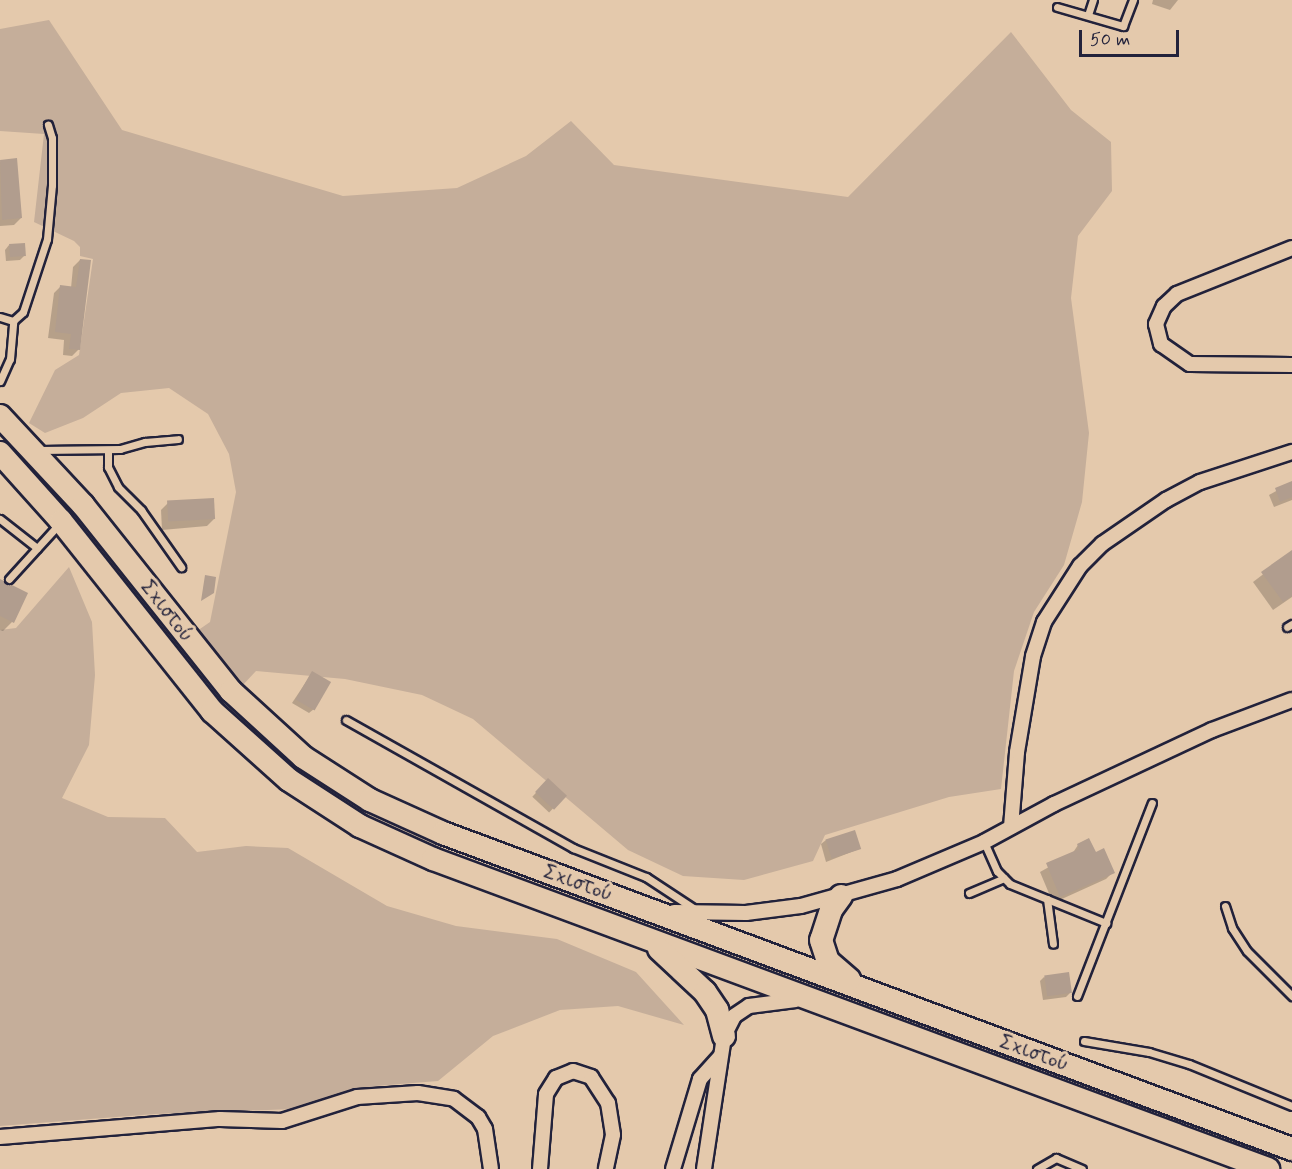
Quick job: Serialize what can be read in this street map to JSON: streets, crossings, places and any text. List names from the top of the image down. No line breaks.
{"streets":{"main road":["Σχιστού"]},"scale_bar":"50 m"}
